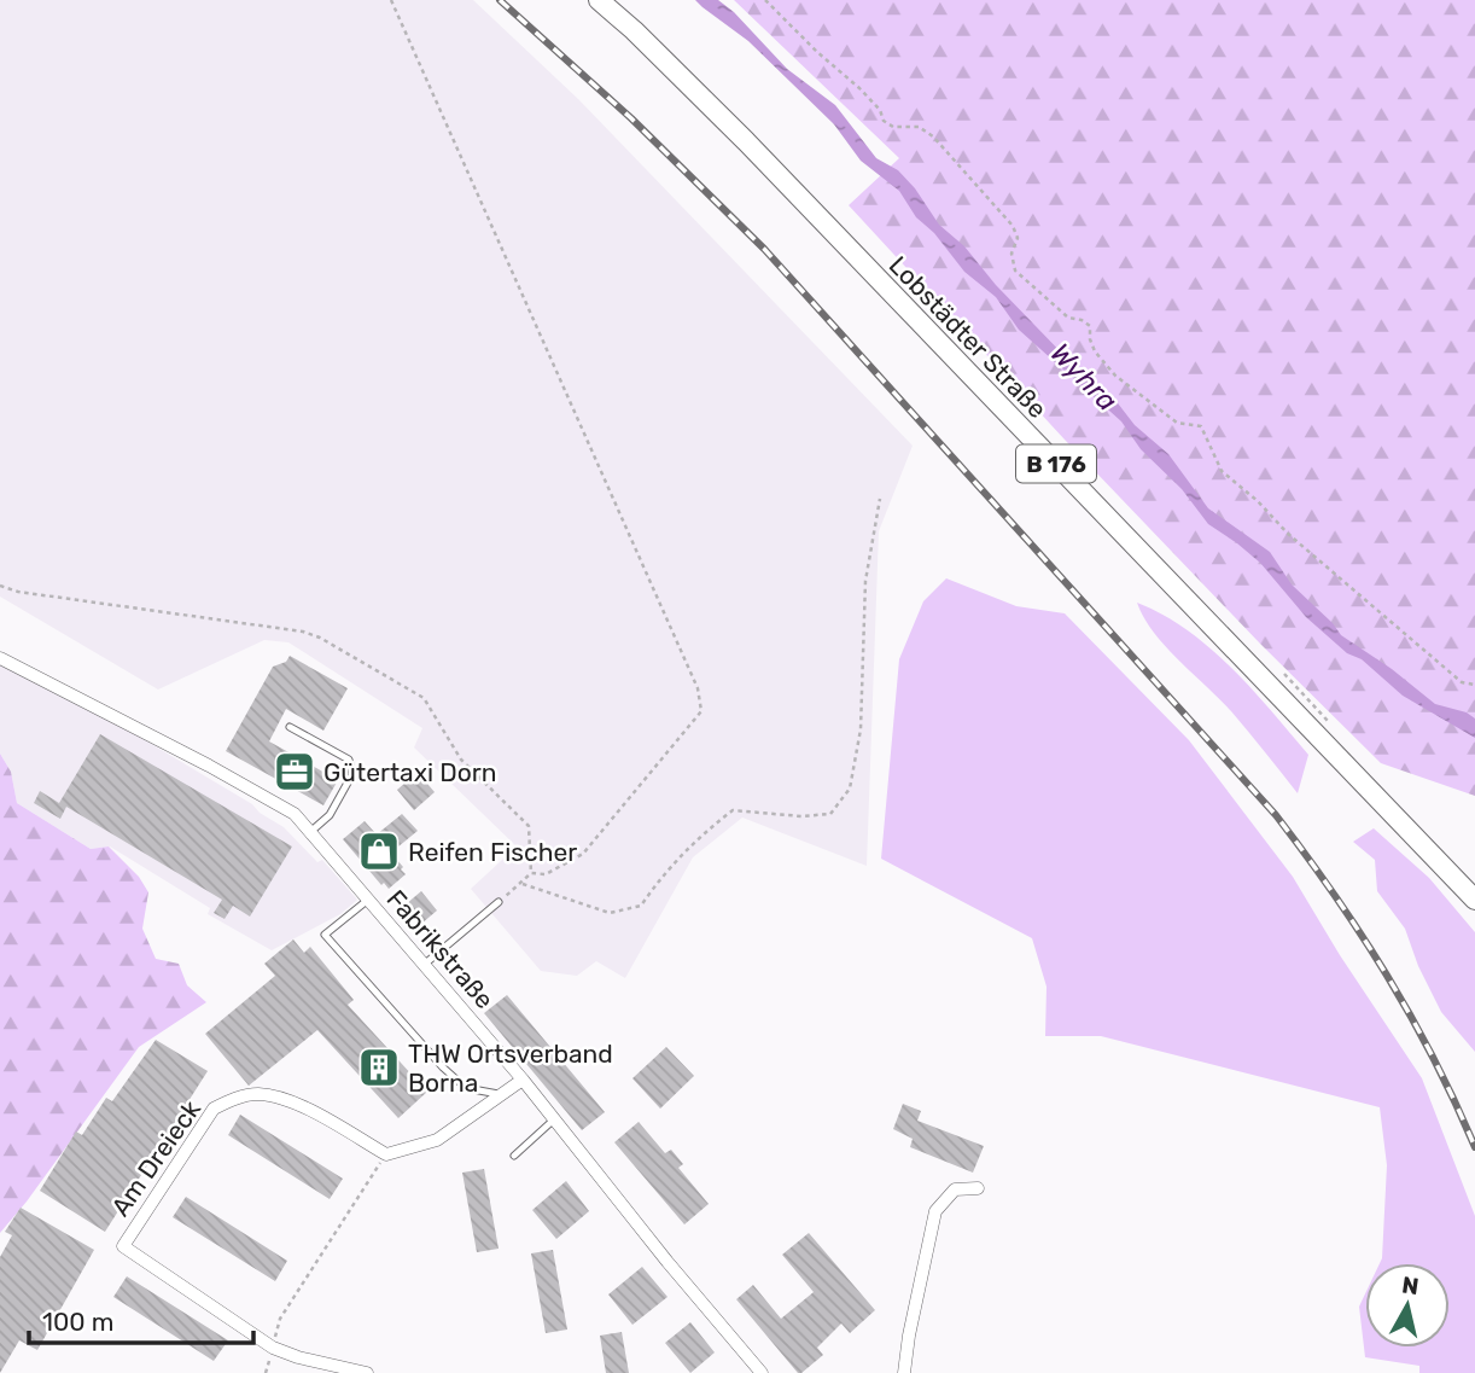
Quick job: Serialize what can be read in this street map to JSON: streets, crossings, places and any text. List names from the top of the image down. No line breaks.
{"streets":{"main road":["Lobstädter Straße","B 176"],"street":["Fabrikstraße","Am Dreieck"]},"water":["Wyhra"],"places":{"office":["Gütertaxi Dorn"],"shop":["Reifen Fischer"],"building":["THW Ortsverband Borna"]},"scale_bar":"100 m","north":"top"}
